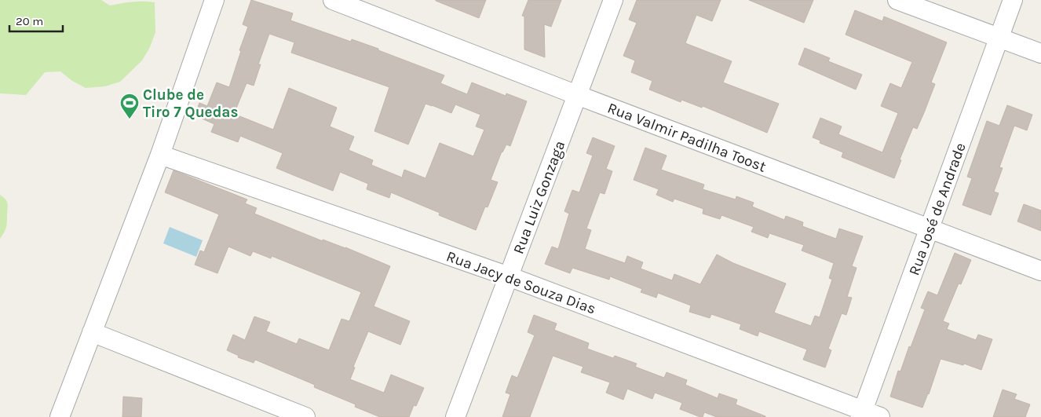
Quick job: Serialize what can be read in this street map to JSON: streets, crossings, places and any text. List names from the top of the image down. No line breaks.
{"streets":{"street":["Rua Valmir Padilha Toost","Rua Luiz Gonzaga","Rua José de Andrade","Rua Jacy de Souza Dias"]},"crossings":[["Rua Valmir Padilha Toost","Rua Luiz Gonzaga"],["Rua Valmir Padilha Toost","Rua José de Andrade"],["Rua Luiz Gonzaga","Rua Jacy de Souza Dias"],["Rua José de Andrade","Rua Jacy de Souza Dias"]],"places":{"sports":["Clube de Tiro 7 Quedas"]},"scale_bar":"20 m"}
